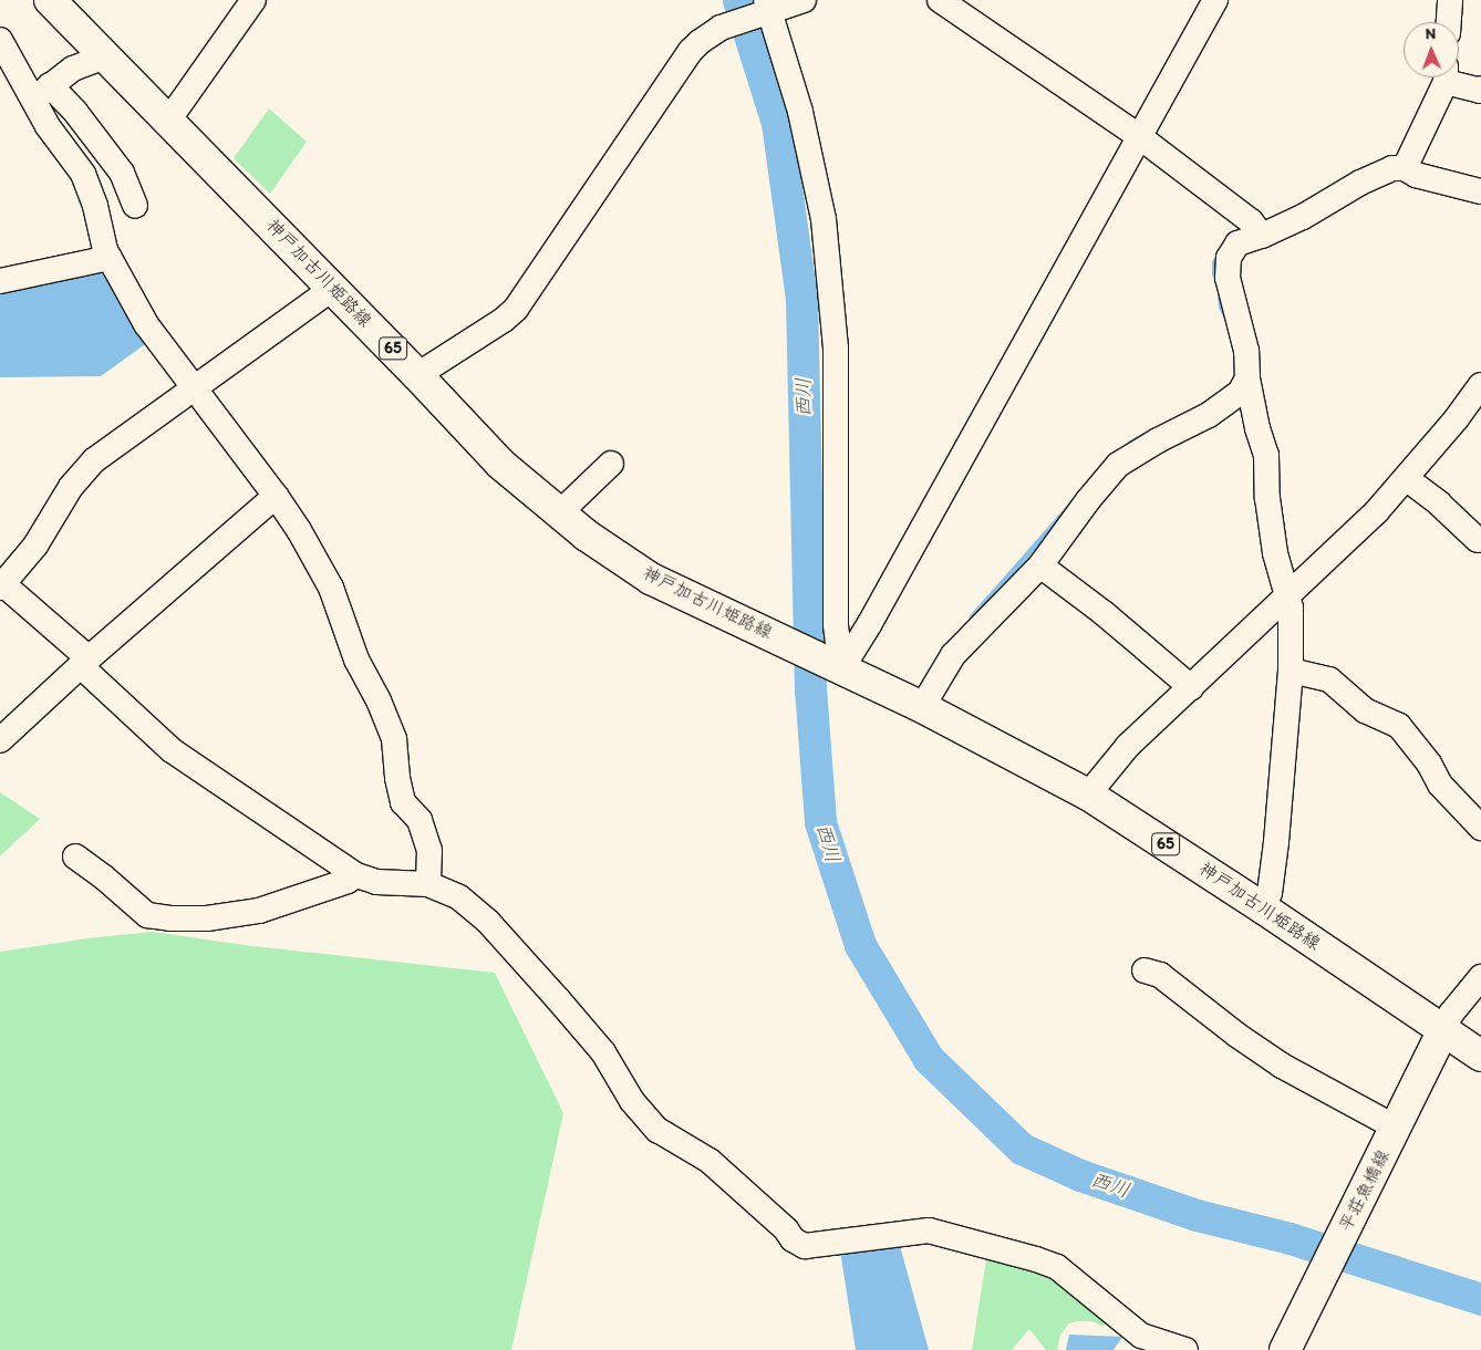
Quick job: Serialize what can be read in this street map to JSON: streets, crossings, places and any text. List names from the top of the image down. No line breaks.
{"streets":{"main road":["神戸加古川姫路線","65","平荘魚橋線"]},"crossings":[["神戸加古川姫路線","平荘魚橋線"]],"water":["西川"],"north":"top"}
